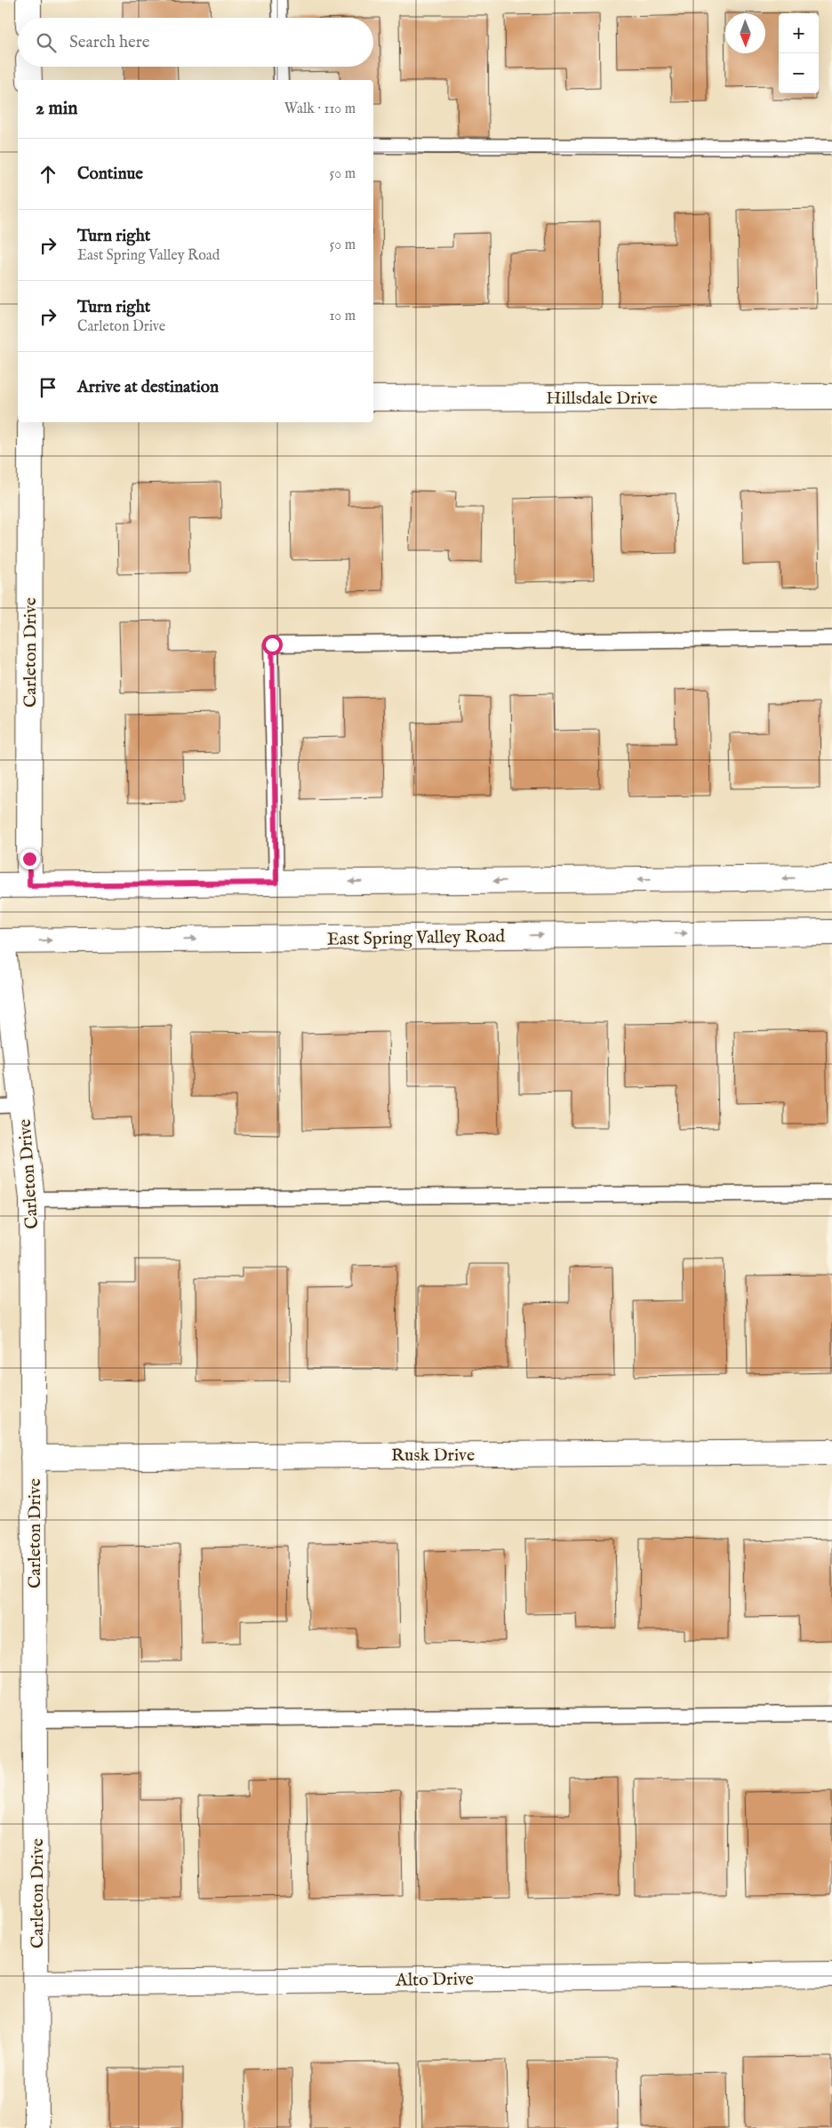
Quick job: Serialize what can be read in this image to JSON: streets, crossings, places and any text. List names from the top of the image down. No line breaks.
{"streets":{"street":["Hillsdale Drive","Carleton Drive","East Spring Valley Road","Rusk Drive","Alto Drive"]},"crossings":[["Carleton Drive","East Spring Valley Road"],["Carleton Drive","Rusk Drive"],["Carleton Drive","Alto Drive"]],"north":"bottom","page":{"map_buttons":["+","−"],"search":"Search here","heading":["2 min","Walk · 110 m"],"list":[["Continue","50 m"],["Turn right","East Spring Valley Road","50 m"],["Turn right","Carleton Drive","10 m"],"Arrive at destination"]}}
